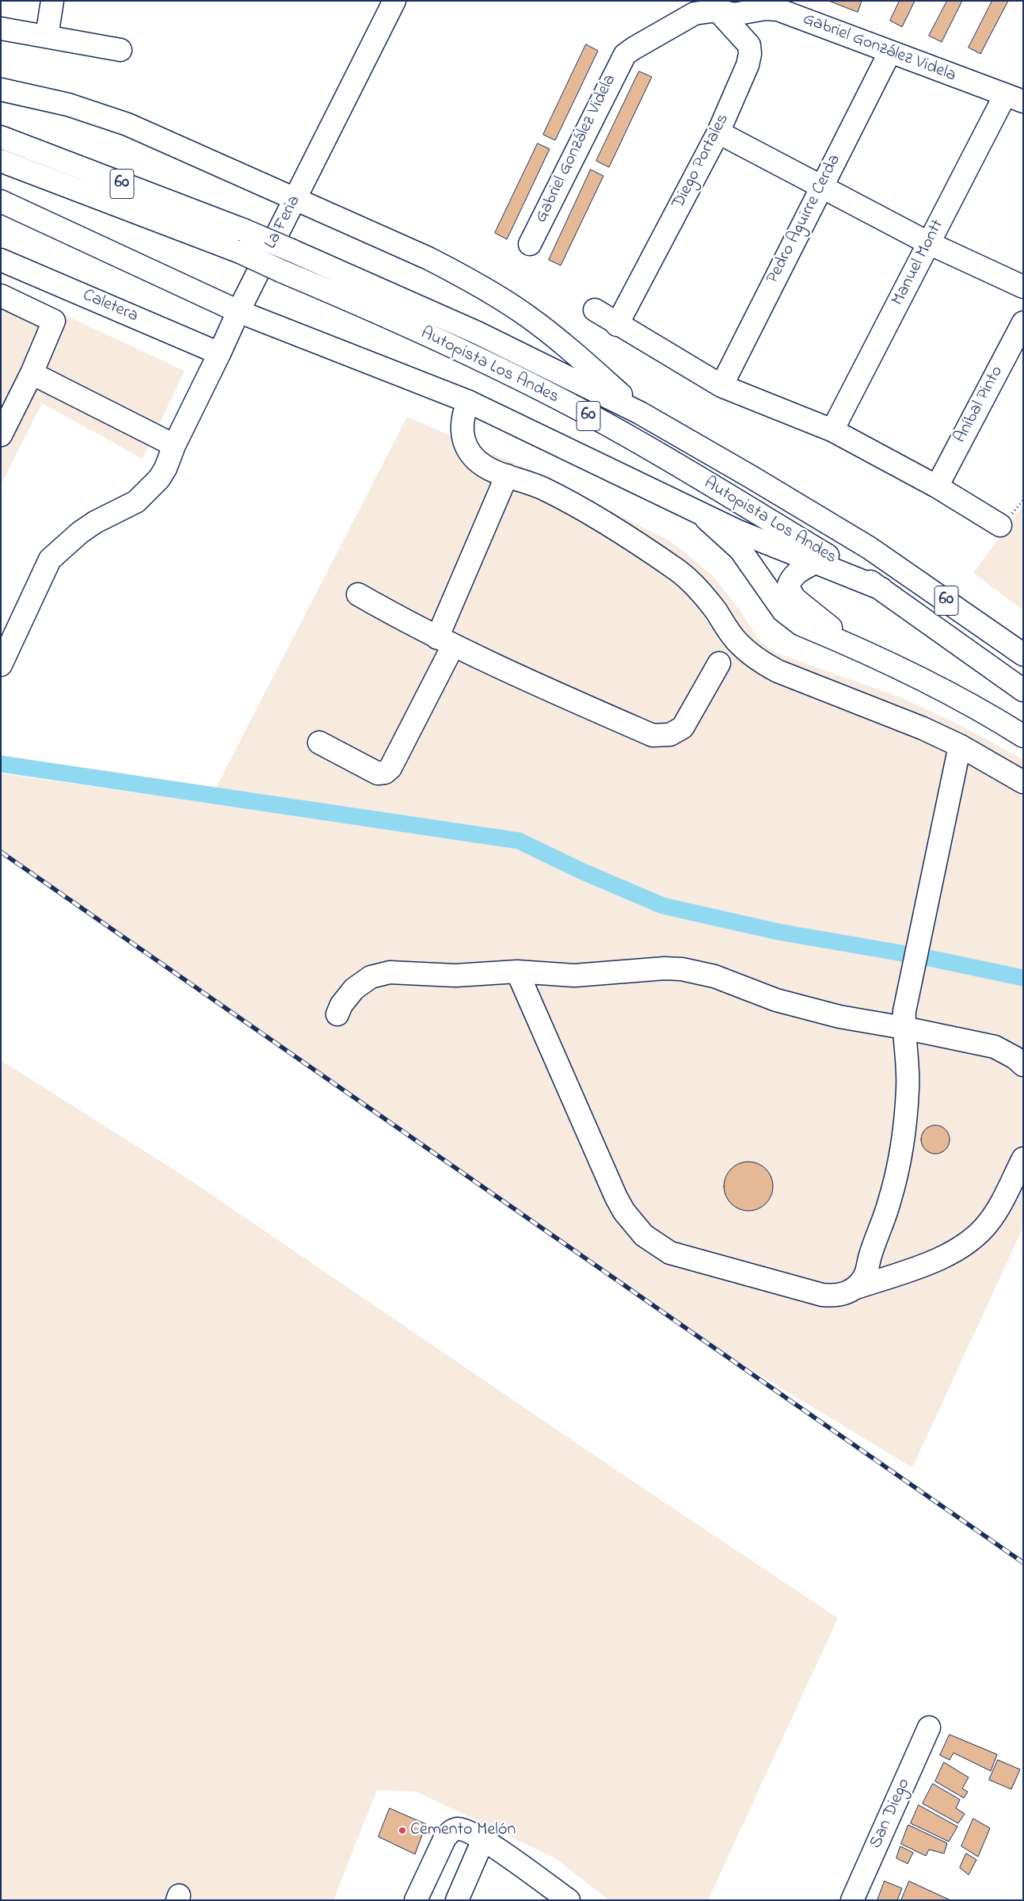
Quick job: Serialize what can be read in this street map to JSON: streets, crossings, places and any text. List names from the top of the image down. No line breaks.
{"streets":{"main road":["Gabriel González Videla","Diego Portales","60","Pedro Aguirre Cerda","La Feria","Manuel Montt","Caletera","Autopista Los Andes","Aníbal Pinto","San Diego"]},"crossings":[["Gabriel González Videla","Diego Portales"],["Gabriel González Videla","Pedro Aguirre Cerda"],["Gabriel González Videla","Manuel Montt"],["La Feria","Caletera"]],"places":["Cemento Melón"]}
